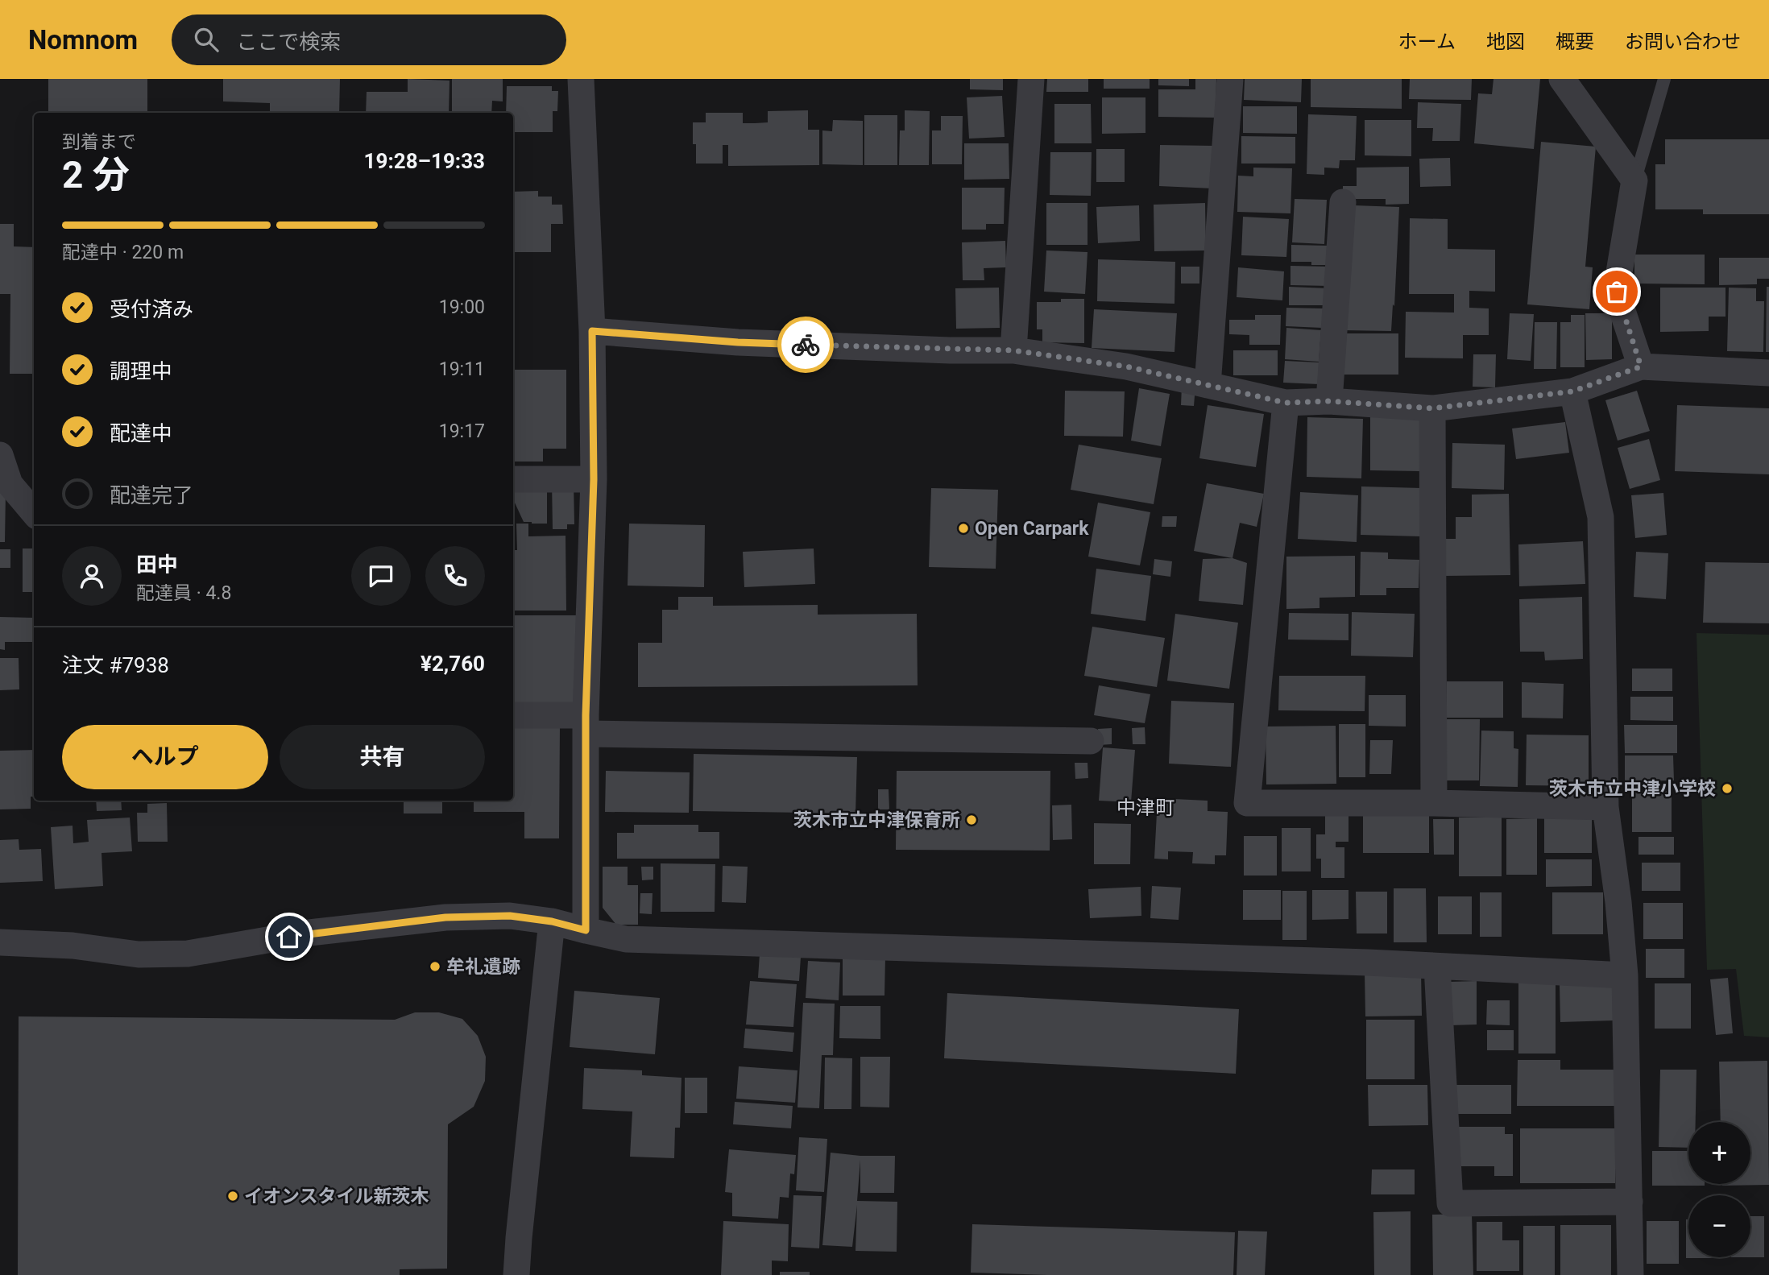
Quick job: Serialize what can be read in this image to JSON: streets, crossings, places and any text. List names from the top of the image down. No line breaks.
{"districts":["中津町"],"places":["Open Carpark","茨木市立中津小学校","茨木市立中津保育所","牟礼遺跡","イオンスタイル新茨木"],"page":{"header":"Nomnom","search":"ここで検索","nav":["ホーム","地図","概要","お問い合わせ"],"heading":["2 分","到着まで","19:28–19:33"],"panel":["田中","配達員 · 4.8","注文 #7938","¥2,760"],"bar":"配達中 · 220 m","list":[["受付済み","19:00"],["調理中","19:11"],["配達中","19:17"],"配達完了"],"buttons":["ヘルプ","共有"],"map_buttons":["+","−"]}}
